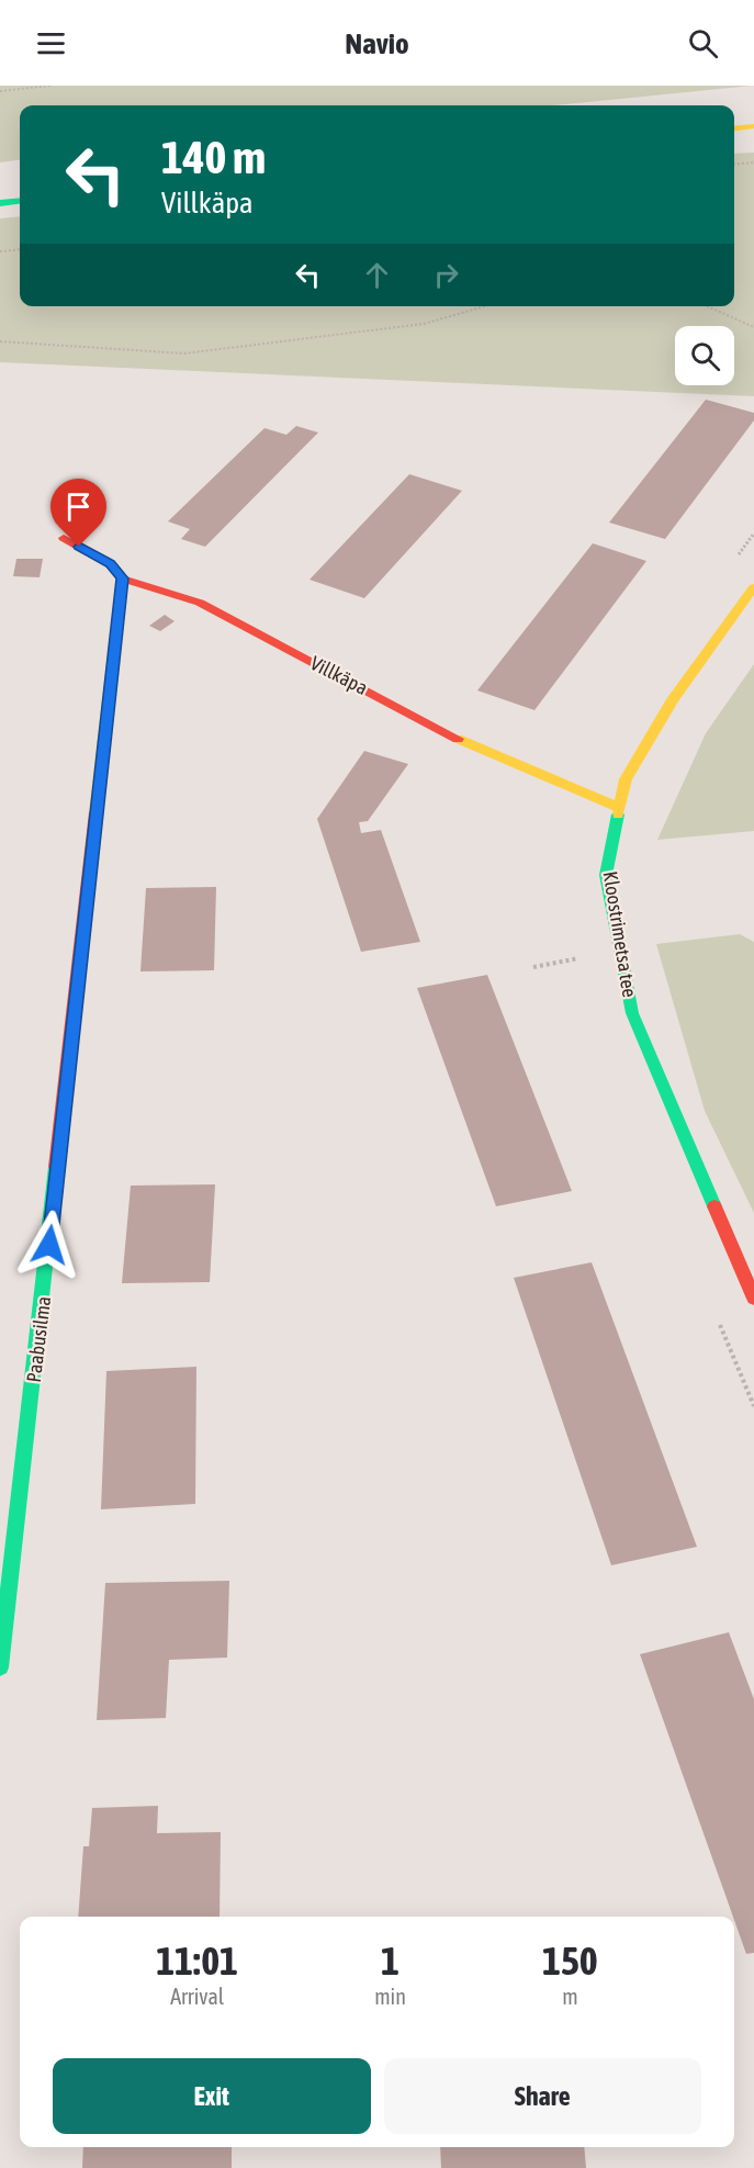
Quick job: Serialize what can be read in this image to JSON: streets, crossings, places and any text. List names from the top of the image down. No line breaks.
{"streets":{"street":["Villkäpa","Kloostrimetsa tee","Paabusilma"]},"crossings":[["Villkäpa","Kloostrimetsa tee"],["Villkäpa","Paabusilma"]],"page":{"header":"Navio","turn":["140 m","Villkäpa"],"eta":["11:01","Arrival","1","min","150","m"],"buttons":["Exit","Share"]}}
